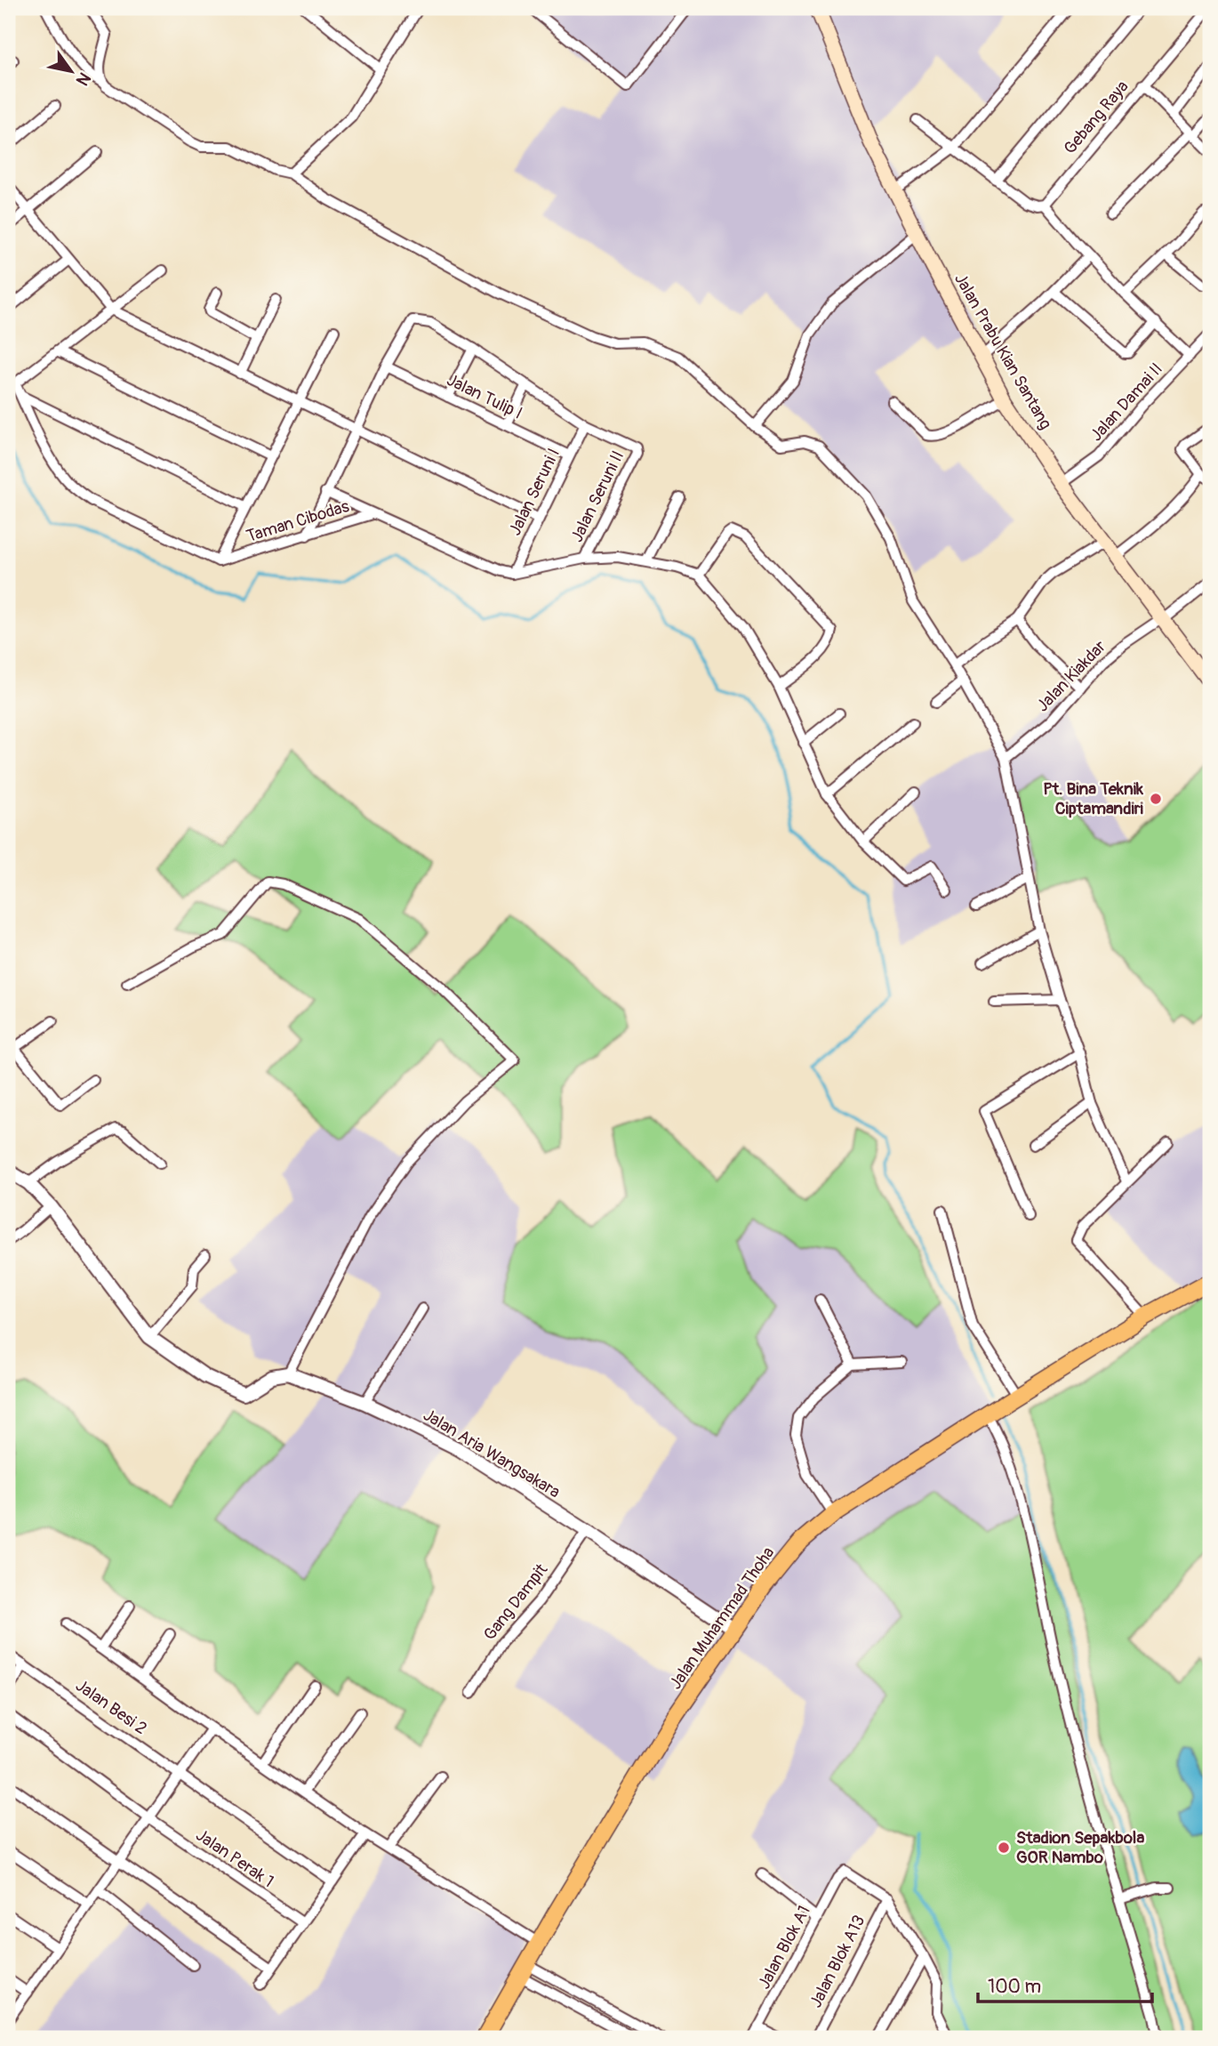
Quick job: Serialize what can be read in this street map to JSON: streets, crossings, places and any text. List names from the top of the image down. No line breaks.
{"streets":{"main road":["Jalan Prabu Kian Santang","Jalan Muhammad Thoha"],"street":["Gebang Raya","Jalan Tulip I","Jalan Damai II","Jalan Seruni I","Jalan Seruni II","Taman Cibodas","Jalan Kiakdar","Jalan Aria Wangsakara","Gang Dampit","Jalan Besi 2","Jalan Perak 1","Jalan Blok A1","Jalan Blok A13"]},"crossings":[["Jalan Prabu Kian Santang","Jalan Damai II"],["Jalan Prabu Kian Santang","Jalan Kiakdar"],["Jalan Tulip I","Jalan Seruni I"],["Jalan Seruni I","Jalan Seruni II"],["Jalan Seruni I","Taman Cibodas"],["Jalan Aria Wangsakara","Gang Dampit"],["Jalan Aria Wangsakara","Jalan Muhammad Thoha"],["Jalan Blok A1","Jalan Blok A13"]],"places":["Pt. Bina Teknik Ciptamandiri","Stadion Sepakbola GOR Nambo"],"scale_bar":"100 m","north":"bottom right"}
